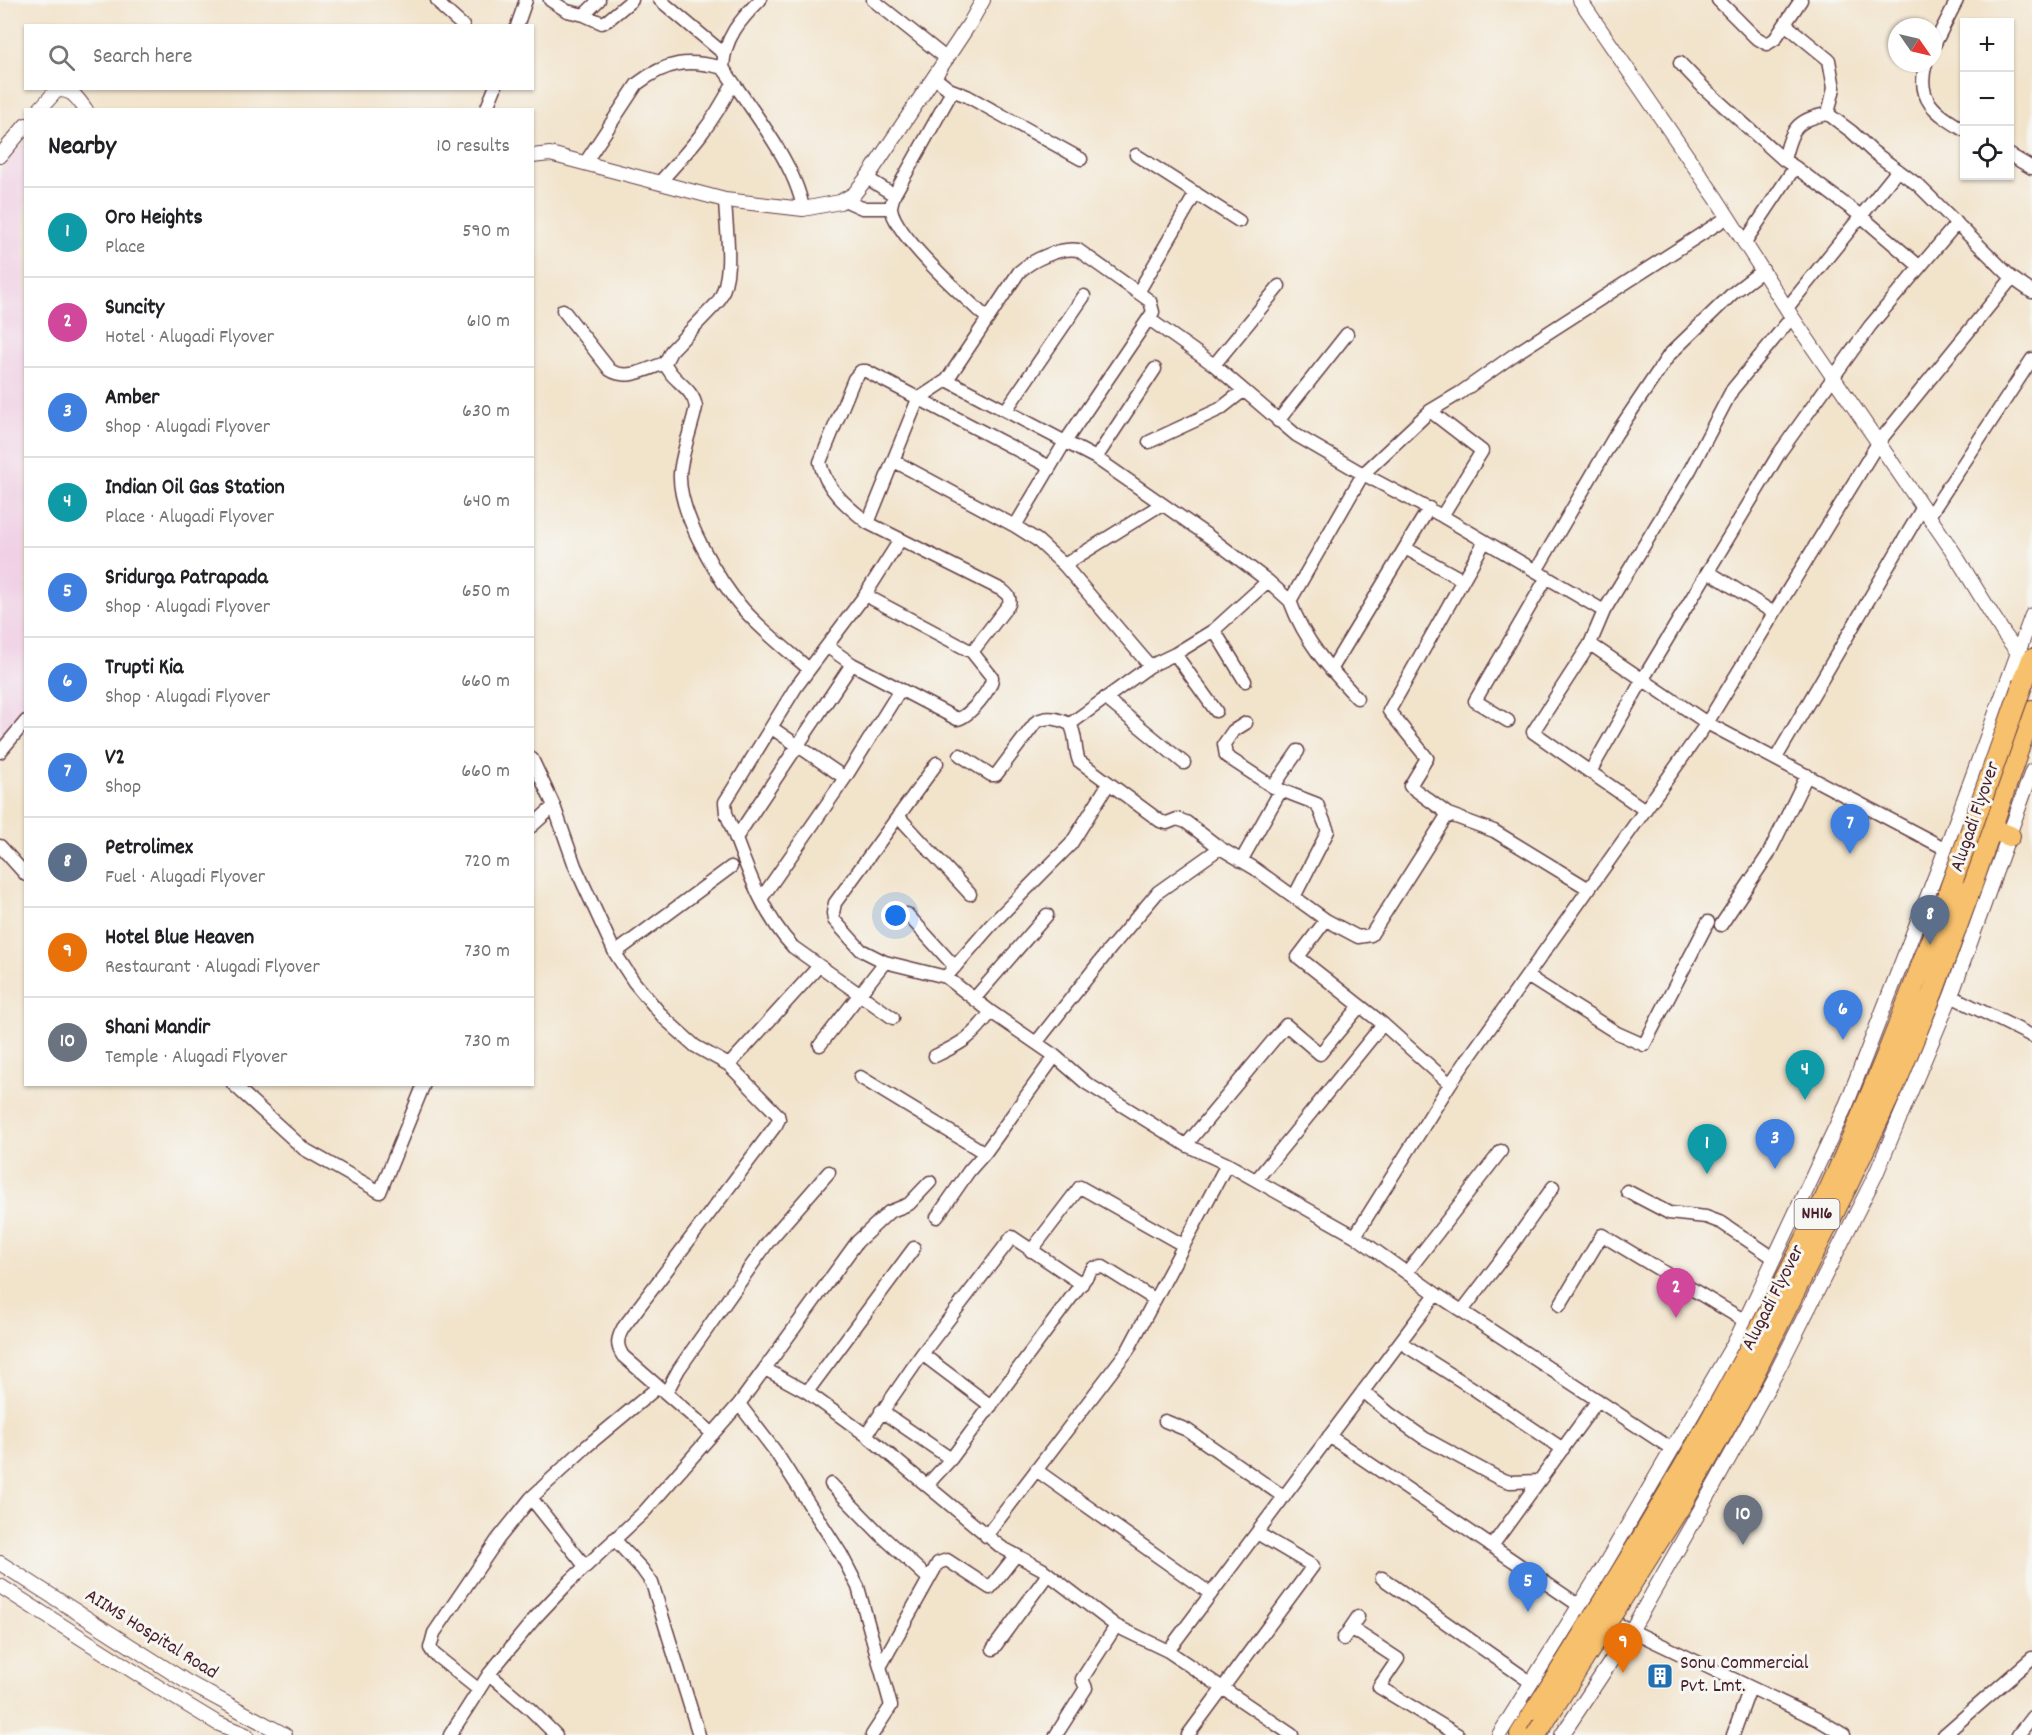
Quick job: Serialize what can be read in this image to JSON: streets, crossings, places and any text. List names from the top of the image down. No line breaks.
{"streets":{"highway":["Alugadi Flyover","NH16"],"street":["AIIMS Hospital Road"]},"crossings":[["Alugadi Flyover","NH16"]],"places":{"building":["Sonu Commercial Pvt. Lmt."]},"north":"bottom right","page":{"map_buttons":["+","−"],"search":"Search here","heading":["Nearby","10 results"],"list":[{"mark":"1","name":"Oro Heights","note":"Place","value":"590 m"},{"mark":"2","name":"Suncity","note":"Hotel · Alugadi Flyover","value":"610 m"},{"mark":"3","name":"Amber","note":"Shop · Alugadi Flyover","value":"630 m"},{"mark":"4","name":"Indian Oil Gas Station","note":"Place · Alugadi Flyover","value":"640 m"},{"mark":"5","name":"Sridurga Patrapada","note":"Shop · Alugadi Flyover","value":"650 m"},{"mark":"6","name":"Trupti Kia","note":"Shop · Alugadi Flyover","value":"660 m"},{"mark":"7","name":"V2","note":"Shop","value":"660 m"},{"mark":"8","name":"Petrolimex","note":"Fuel · Alugadi Flyover","value":"720 m"},{"mark":"9","name":"Hotel Blue Heaven","note":"Restaurant · Alugadi Flyover","value":"730 m"},{"mark":"10","name":"Shani Mandir","note":"Temple · Alugadi Flyover","value":"730 m"}],"pins":["7","8","6","4","3","1","2","10","5","9"]}}
